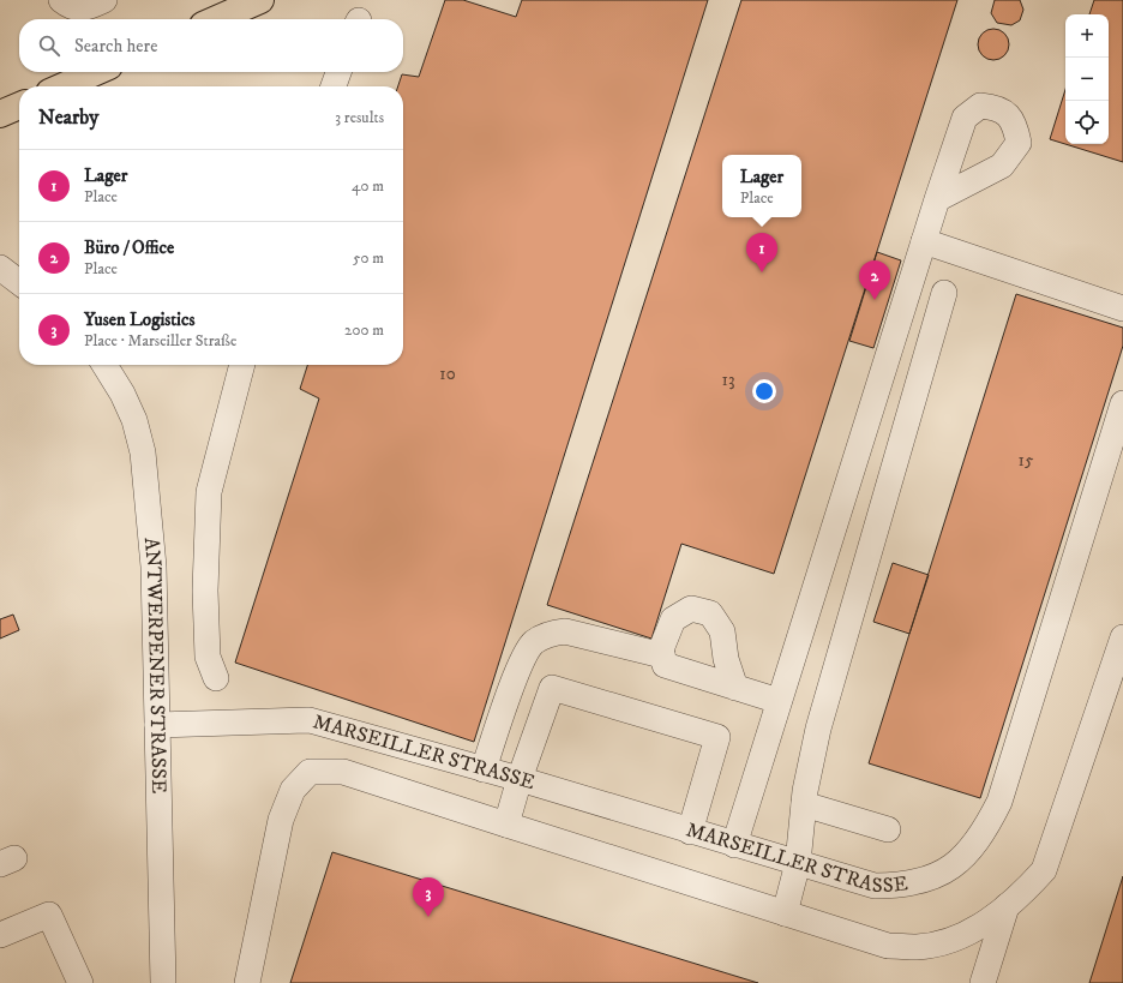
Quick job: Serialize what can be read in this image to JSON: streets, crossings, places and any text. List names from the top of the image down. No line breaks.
{"streets":{"street":["ANTWERPENER STRASSE","MARSEILLER STRASSE"]},"crossings":[["ANTWERPENER STRASSE","MARSEILLER STRASSE"]],"house_numbers":["10","13","15"],"page":{"map_buttons":["+","−"],"search":"Search here","heading":["Nearby","3 results"],"list":[{"mark":"1","name":"Lager","note":"Place","value":"40 m"},{"mark":"2","name":"Büro / Office","note":"Place","value":"50 m"},{"mark":"3","name":"Yusen Logistics","note":"Place · Marseiller Straße","value":"200 m"}],"popup":["Lager","Place"],"pins":["1","2","3"]}}
